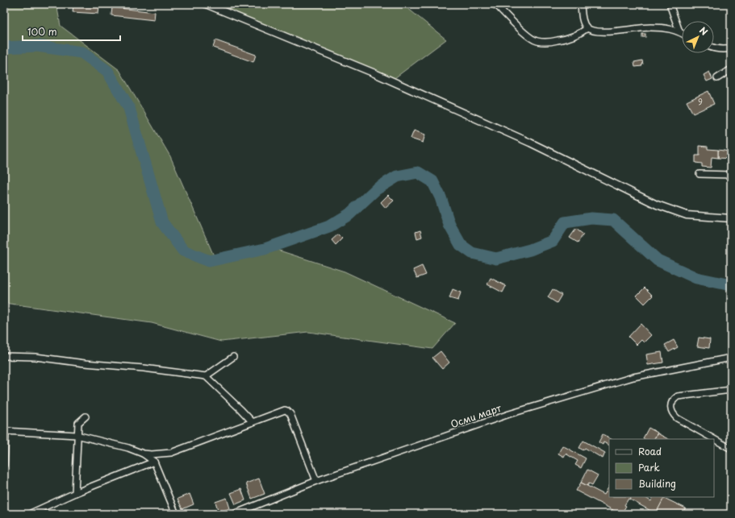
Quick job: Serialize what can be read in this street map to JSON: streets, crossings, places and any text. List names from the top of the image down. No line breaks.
{"streets":{"street":["Осми март"]},"house_numbers":["9"],"legend":["Road","Park","Building"],"scale_bar":"100 m","north":"top right"}
